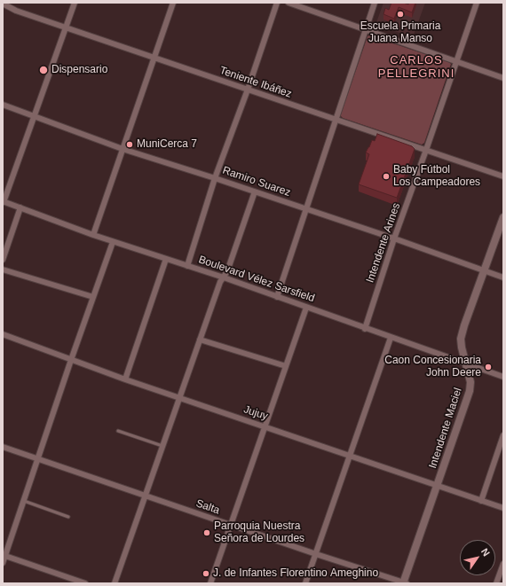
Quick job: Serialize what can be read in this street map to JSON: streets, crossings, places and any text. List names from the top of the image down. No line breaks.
{"streets":{"main road":["Intendente Maciel"],"street":["Teniente Ibáñez","Ramiro Suarez","Intendente Arines","Boulevard Vélez Sarsfield","Jujuy","Salta"]},"crossings":[["Teniente Ibáñez","Intendente Arines"],["Ramiro Suarez","Intendente Arines"],["Ramiro Suarez","Intendente Maciel"],["Intendente Arines","Boulevard Vélez Sarsfield"],["Boulevard Vélez Sarsfield","Intendente Maciel"],["Jujuy","Intendente Maciel"],["Intendente Maciel","Salta"]],"districts":["CARLOS PELLEGRINI"],"places":["Escuela Primaria Juana Manso","Dispensario","MuniCerca 7","Baby Fútbol Los Campeadores","Caon Concesionaria John Deere","Parroquia Nuestra Señora de Lourdes","J. de Infantes Florentino Ameghino"],"north":"top right"}
